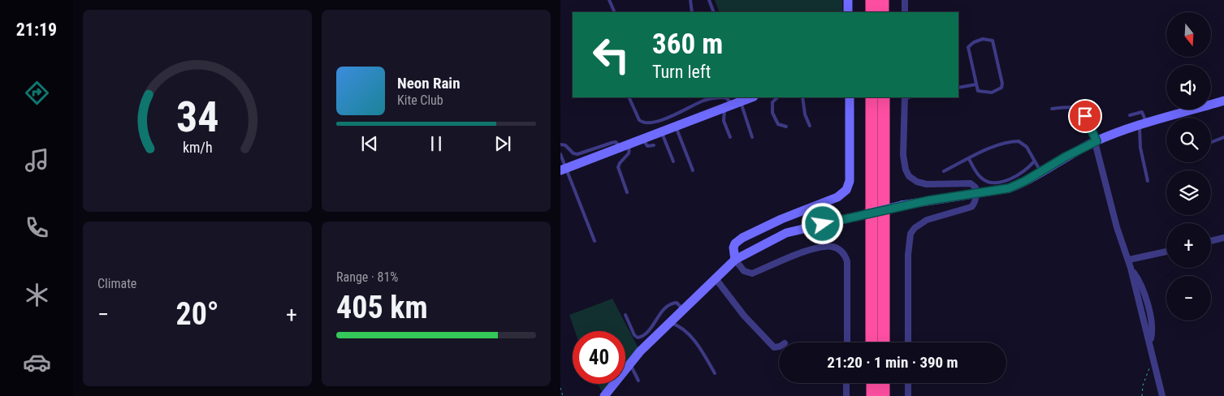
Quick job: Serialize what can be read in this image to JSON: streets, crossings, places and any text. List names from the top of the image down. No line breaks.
{"north":"bottom","page":{"tabs":"21:19","map_buttons":["+","−"],"turn":["360 m","Turn left"],"song":["Neon Rain","Kite Club"],"tile":["Climate",["Range · 81%","405 km"]],"heat":["−","20°","+"],"limit":"40","trip":"21:20 · 1 min · 390 m","gauge":["34","km/h"]}}
